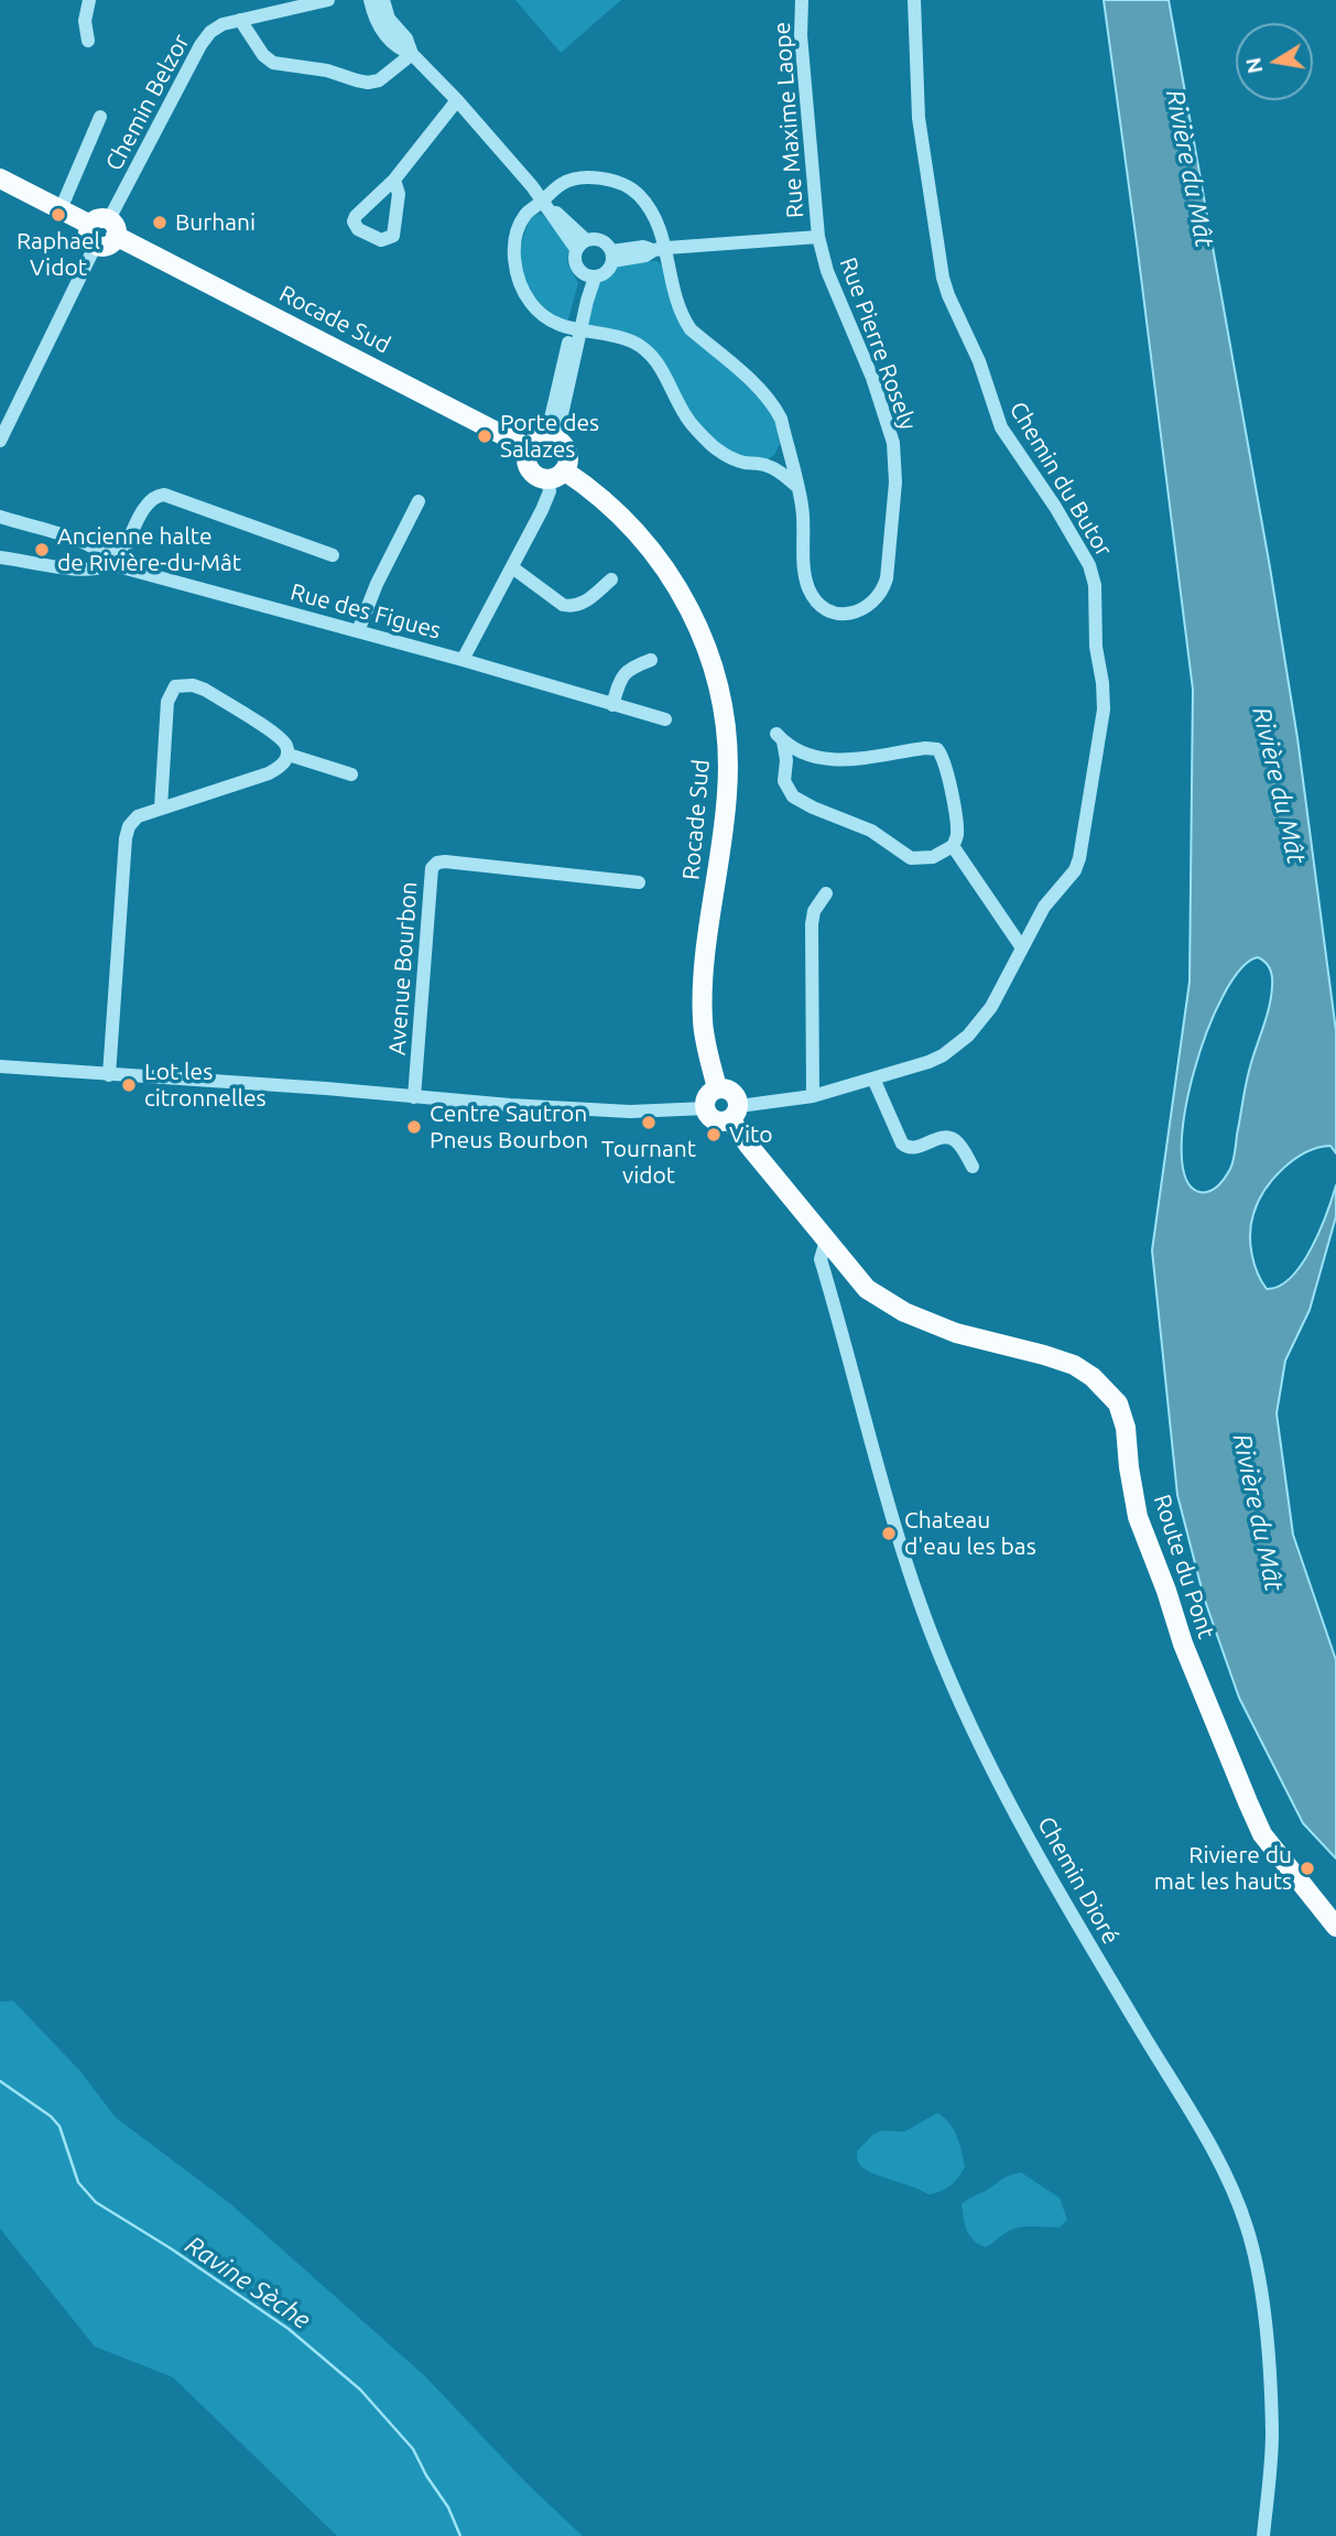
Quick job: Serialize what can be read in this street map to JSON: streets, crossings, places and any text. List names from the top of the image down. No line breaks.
{"streets":{"main road":["Rocade Sud","Route du Pont"],"street":["Chemin Belzor","Rue Maxime Laope","Rue Pierre Rosely","Chemin du Butor","Rue des Figues","Avenue Bourbon","Chemin Dioré"]},"crossings":[["Chemin Belzor","Rocade Sud"],["Rue Maxime Laope","Rue Pierre Rosely"],["Rocade Sud","Chemin du Butor"],["Rocade Sud","Route du Pont"],["Chemin du Butor","Route du Pont"],["Route du Pont","Chemin Dioré"]],"water":["Rivière du Mât","Ravine Sèche"],"places":["Raphael Vidot","Burhani","Porte des Salazes","Ancienne halte de Rivière-du-Mât","Lot les citronnelles","Tournant vidot","Centre Sautron Pneus Bourbon","Vito","Chateau d'eau les bas","Riviere du mat les hauts"],"north":"left"}
